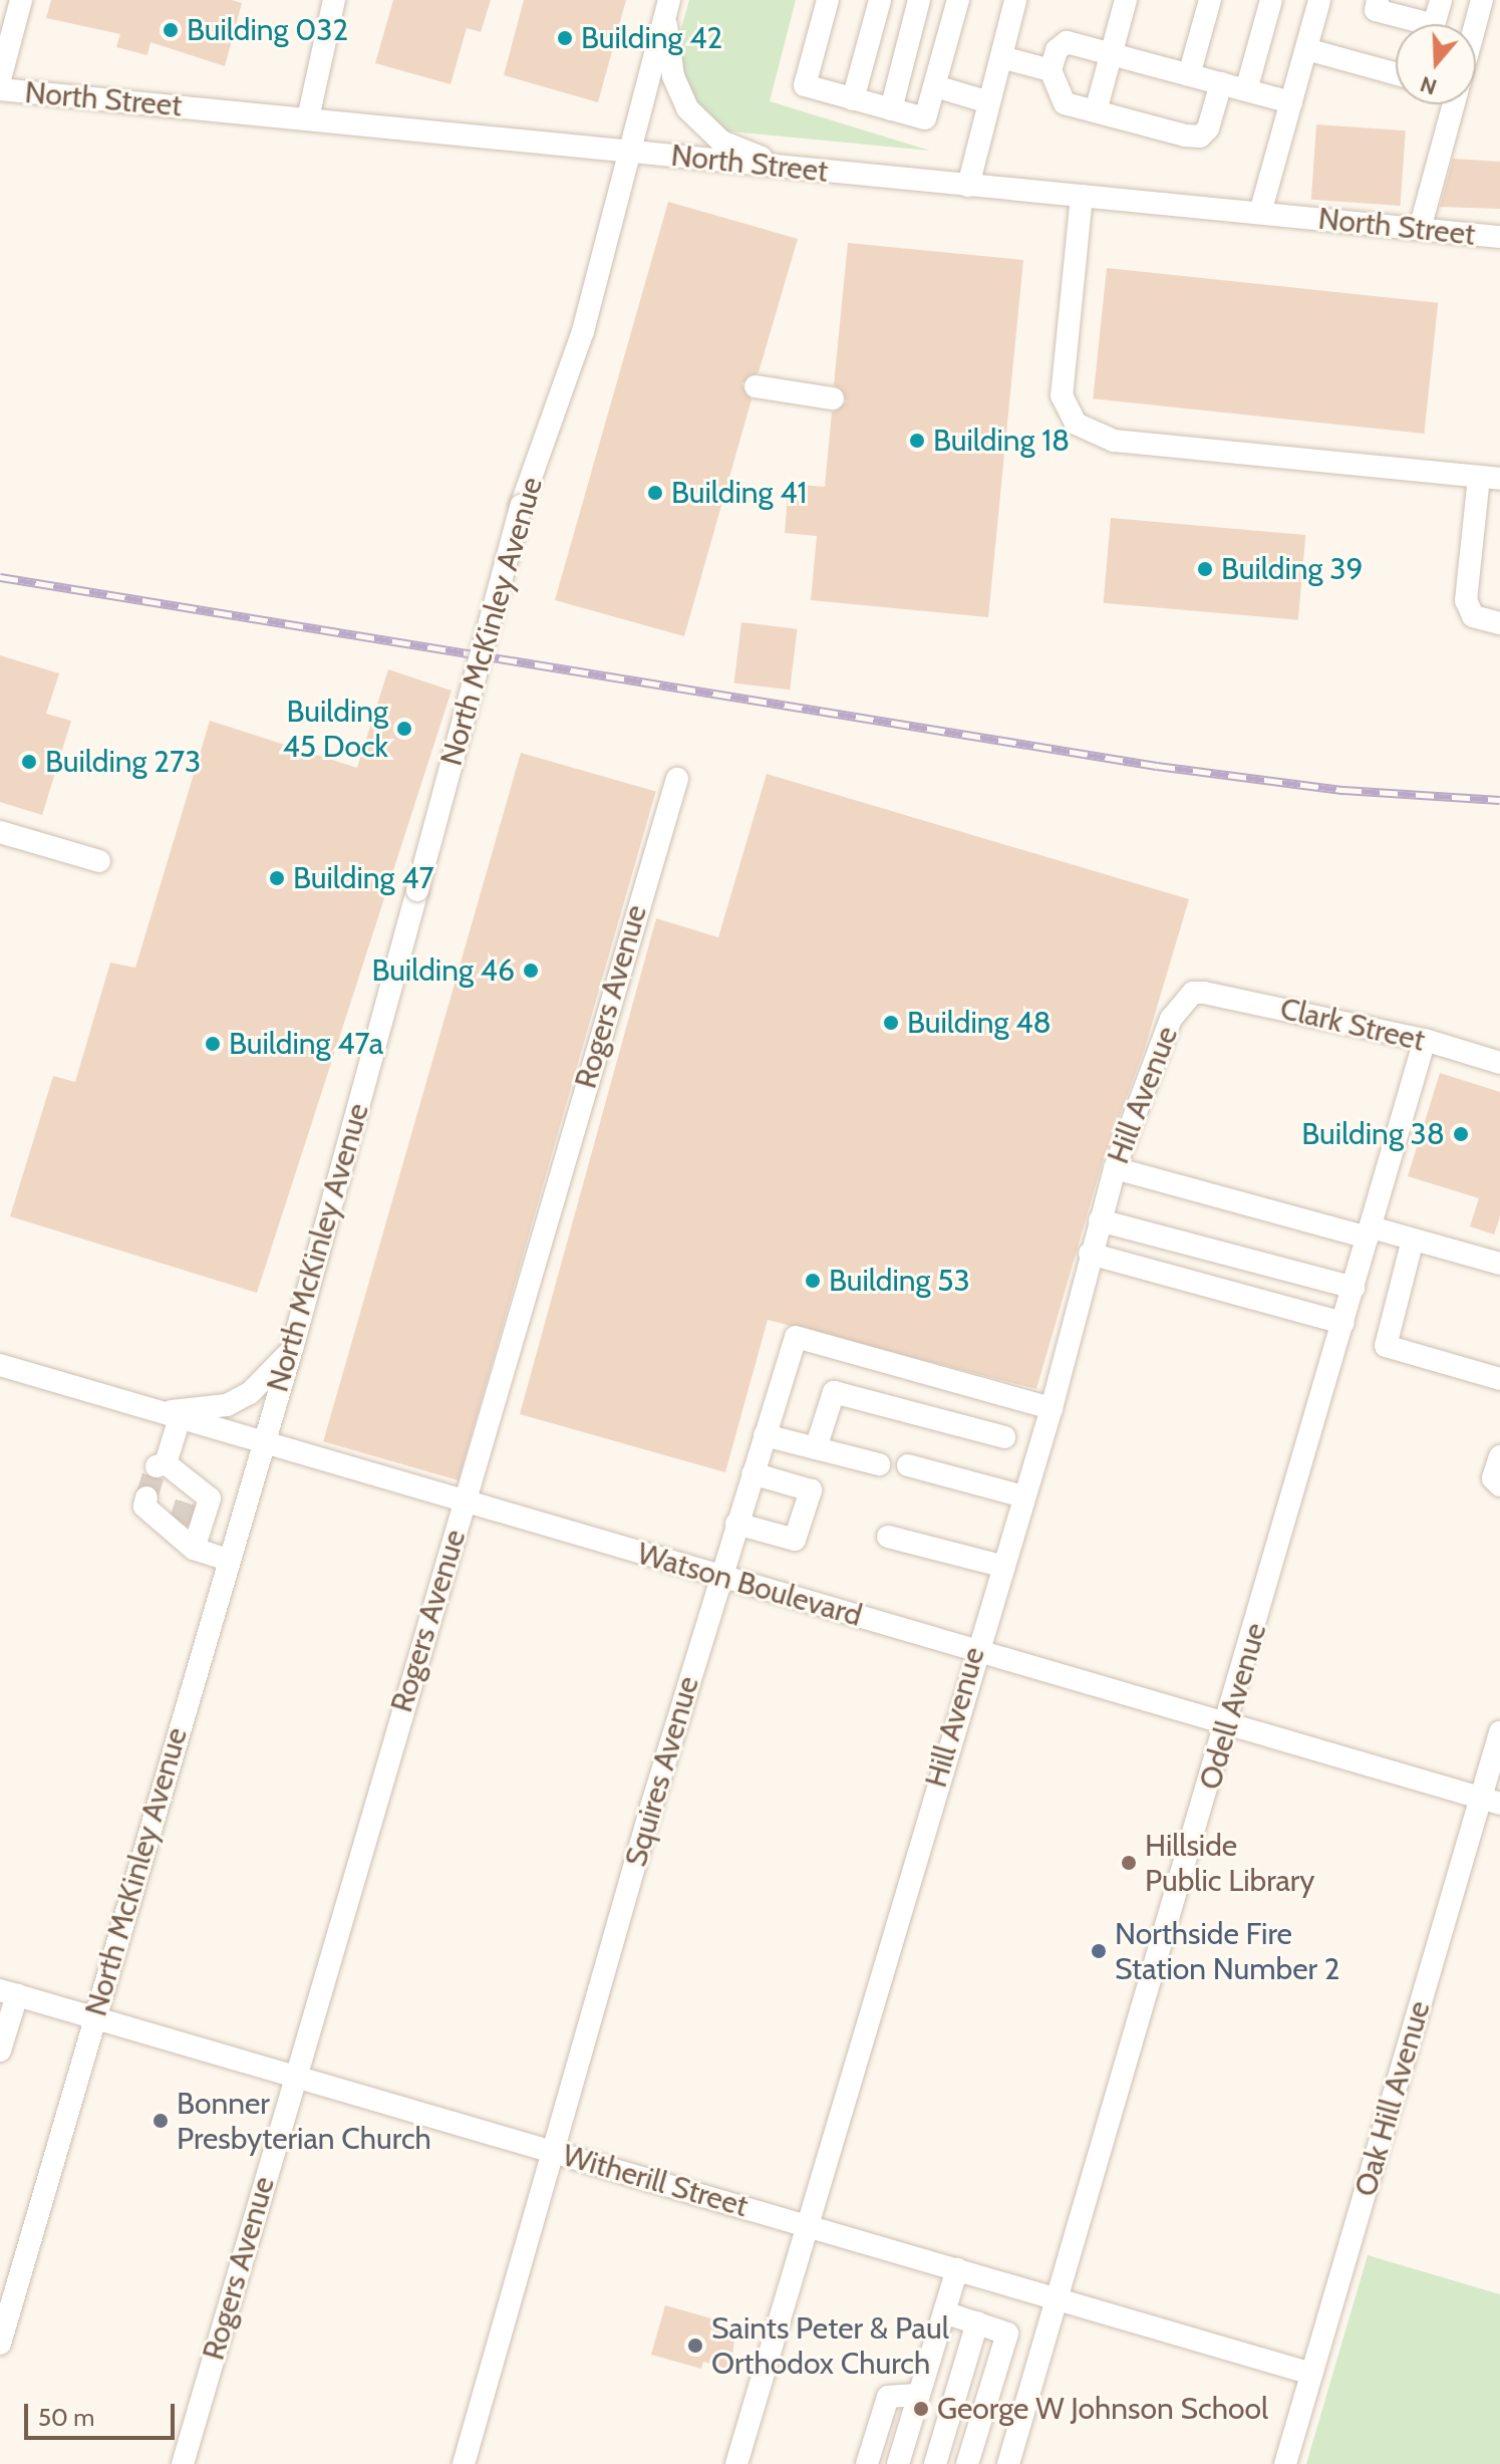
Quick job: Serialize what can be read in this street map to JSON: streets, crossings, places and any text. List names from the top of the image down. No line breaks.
{"streets":{"street":["North Street","North McKinley Avenue","Rogers Avenue","Clark Street","Hill Avenue","Watson Boulevard","Odell Avenue","Squires Avenue","Oak Hill Avenue","Witherill Street"]},"crossings":[["North Street","North McKinley Avenue"],["North McKinley Avenue","Watson Boulevard"],["North McKinley Avenue","Witherill Street"],["Rogers Avenue","Watson Boulevard"],["Rogers Avenue","Witherill Street"],["Clark Street","Hill Avenue"],["Clark Street","Odell Avenue"],["Hill Avenue","Watson Boulevard"],["Hill Avenue","Squires Avenue"],["Hill Avenue","Witherill Street"],["Watson Boulevard","Odell Avenue"],["Watson Boulevard","Squires Avenue"],["Watson Boulevard","Oak Hill Avenue"],["Odell Avenue","Witherill Street"],["Squires Avenue","Witherill Street"],["Oak Hill Avenue","Witherill Street"]],"places":["Building 032","Building 42","Building 18","Building 41","Building 39","Building 45 Dock","Building 273","Building 47","Building 46","Building 48","Building 47a","Building 38","Building 53","Hillside Public Library","Northside Fire Station Number 2","Bonner Presbyterian Church","Saints Peter & Paul Orthodox Church","George W Johnson School"],"scale_bar":"50 m","north":"bottom"}
